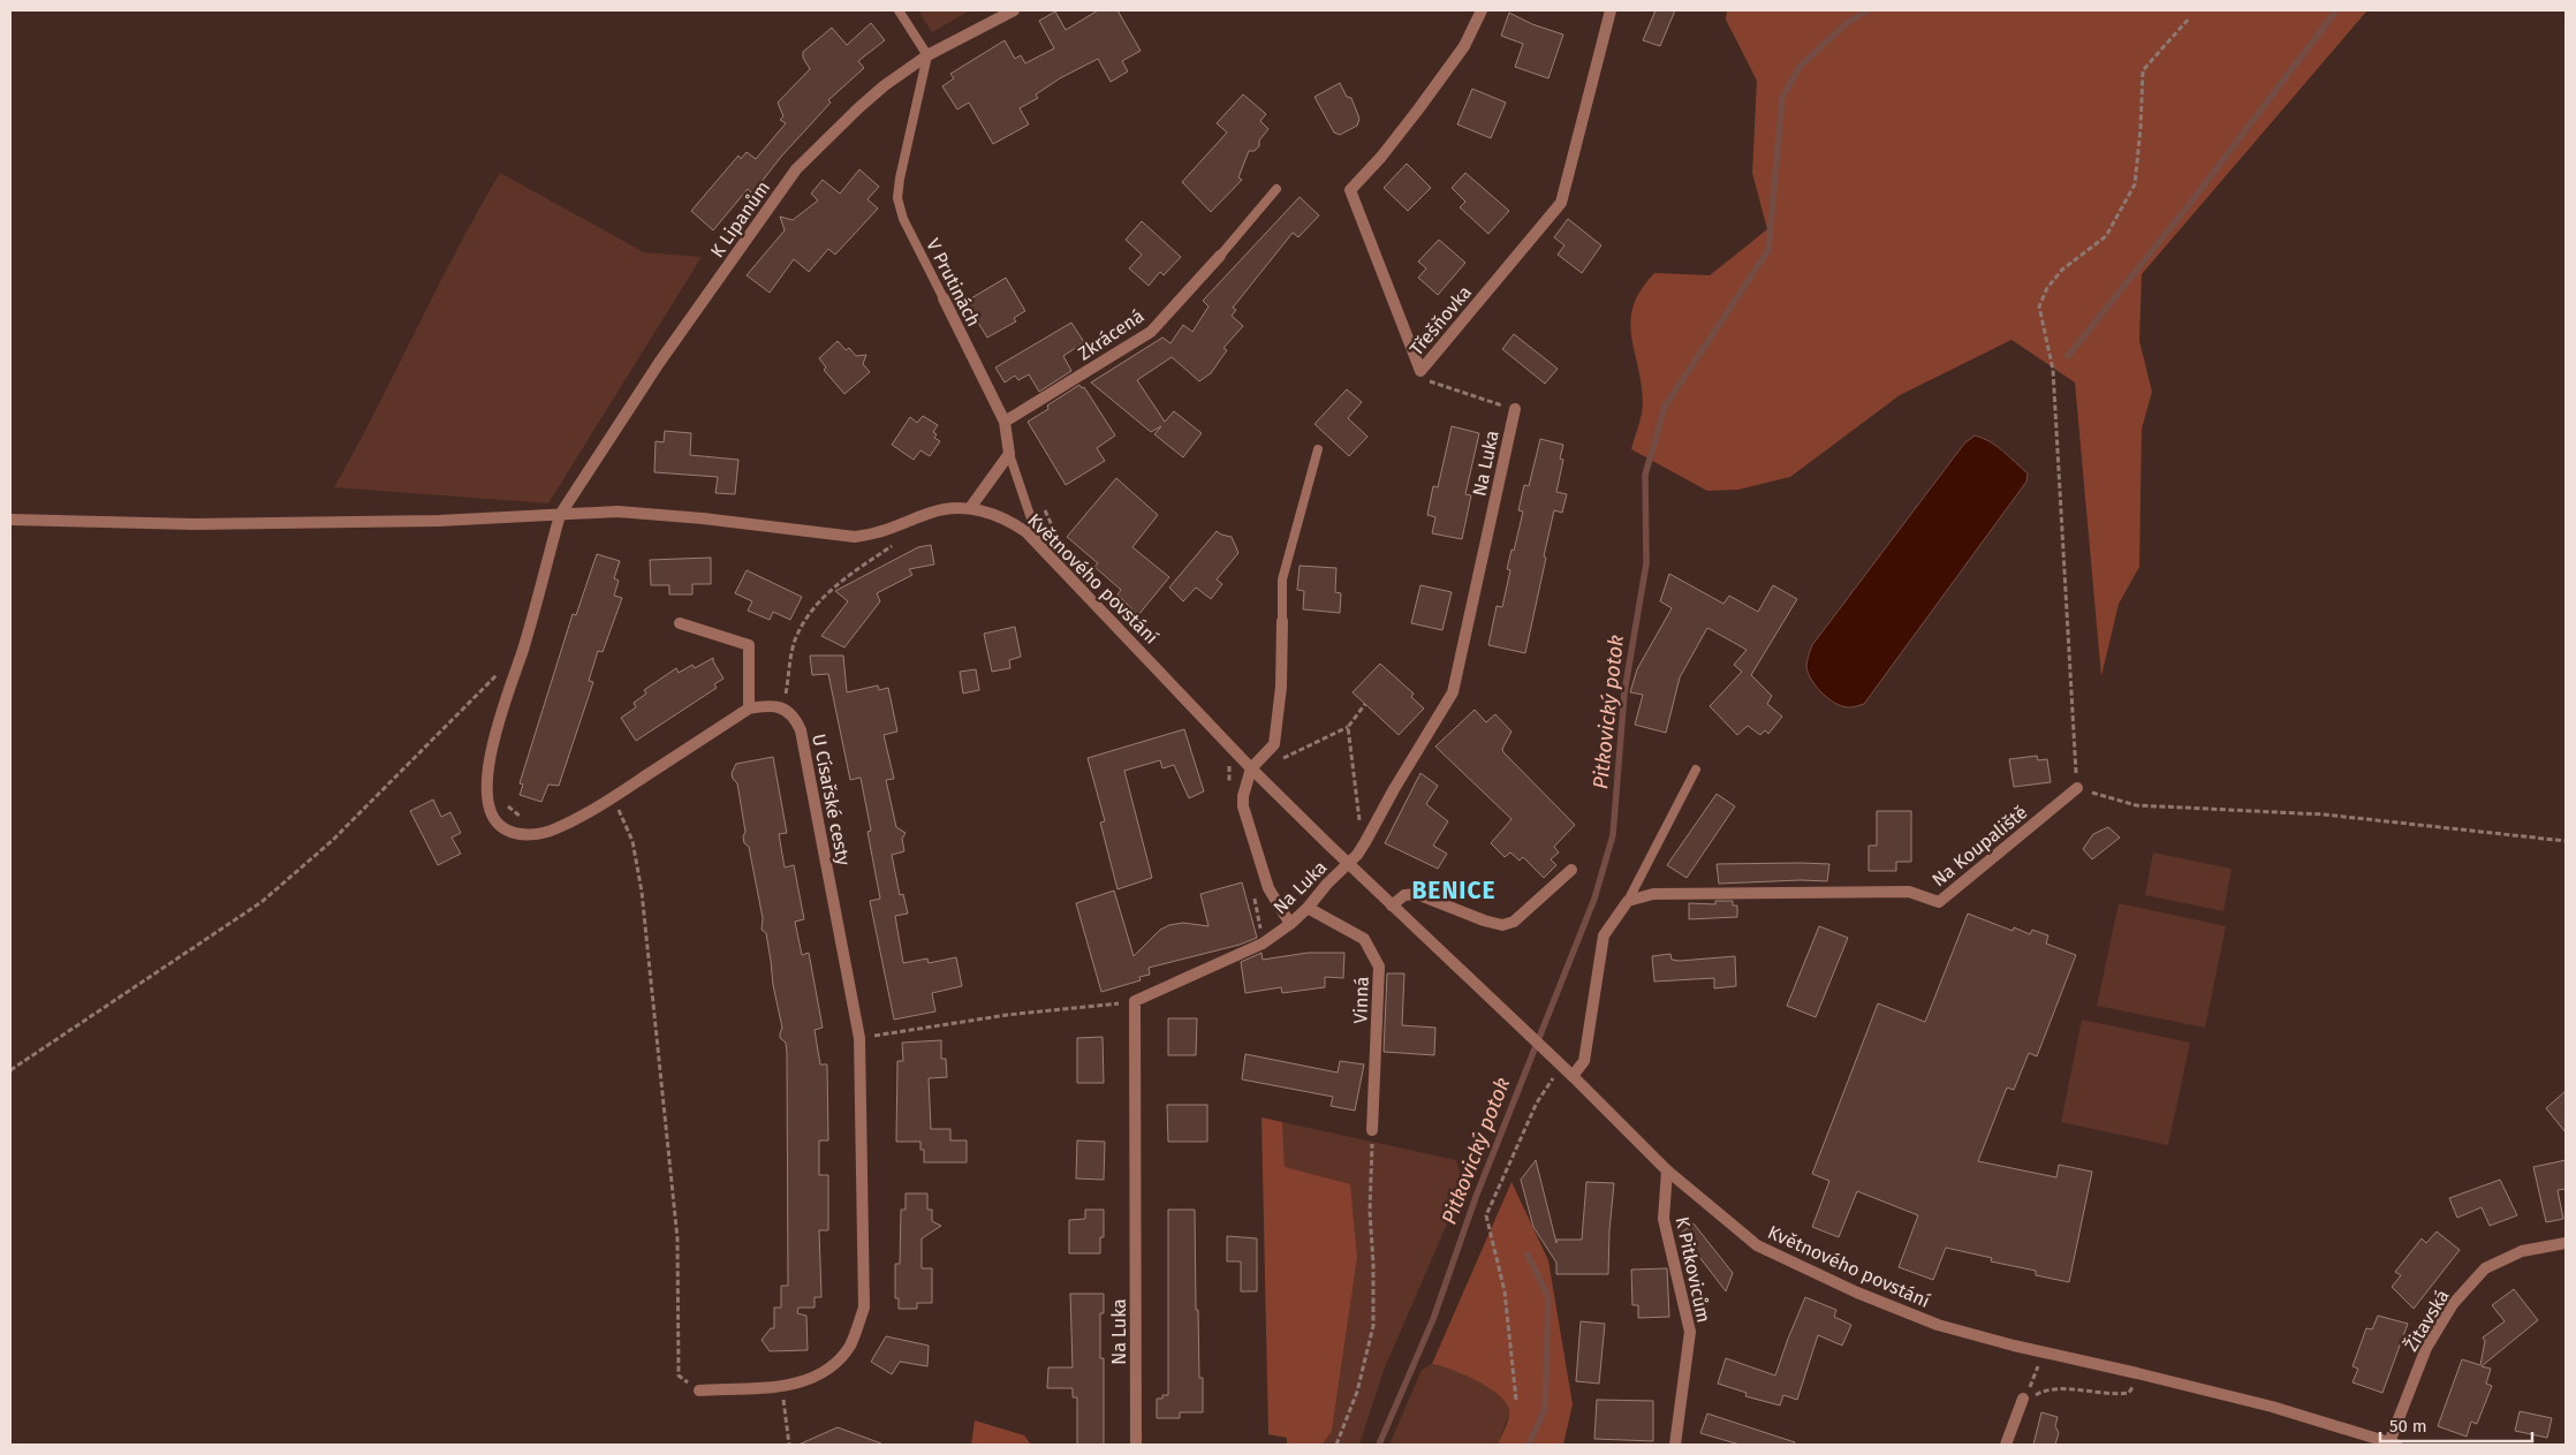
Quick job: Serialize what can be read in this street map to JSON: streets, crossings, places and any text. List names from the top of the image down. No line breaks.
{"streets":{"street":["K Lipanům","V Prutinách","Třešňovka","Zkrácená","Na Luka","Květnového povstání","U Císařské cesty","Na Koupaliště","Vinná","K Pitkovicům","Žitavská"]},"crossings":[["K Lipanům","V Prutinách"],["K Lipanům","Květnového povstání"],["V Prutinách","Zkrácená"],["Třešňovka","Na Luka"],["Na Luka","Květnového povstání"],["Na Luka","Vinná"],["Květnového povstání","K Pitkovicům"],["Květnového povstání","Žitavská"]],"districts":["BENICE"],"water":["Pitkovický potok"],"scale_bar":"50 m"}
